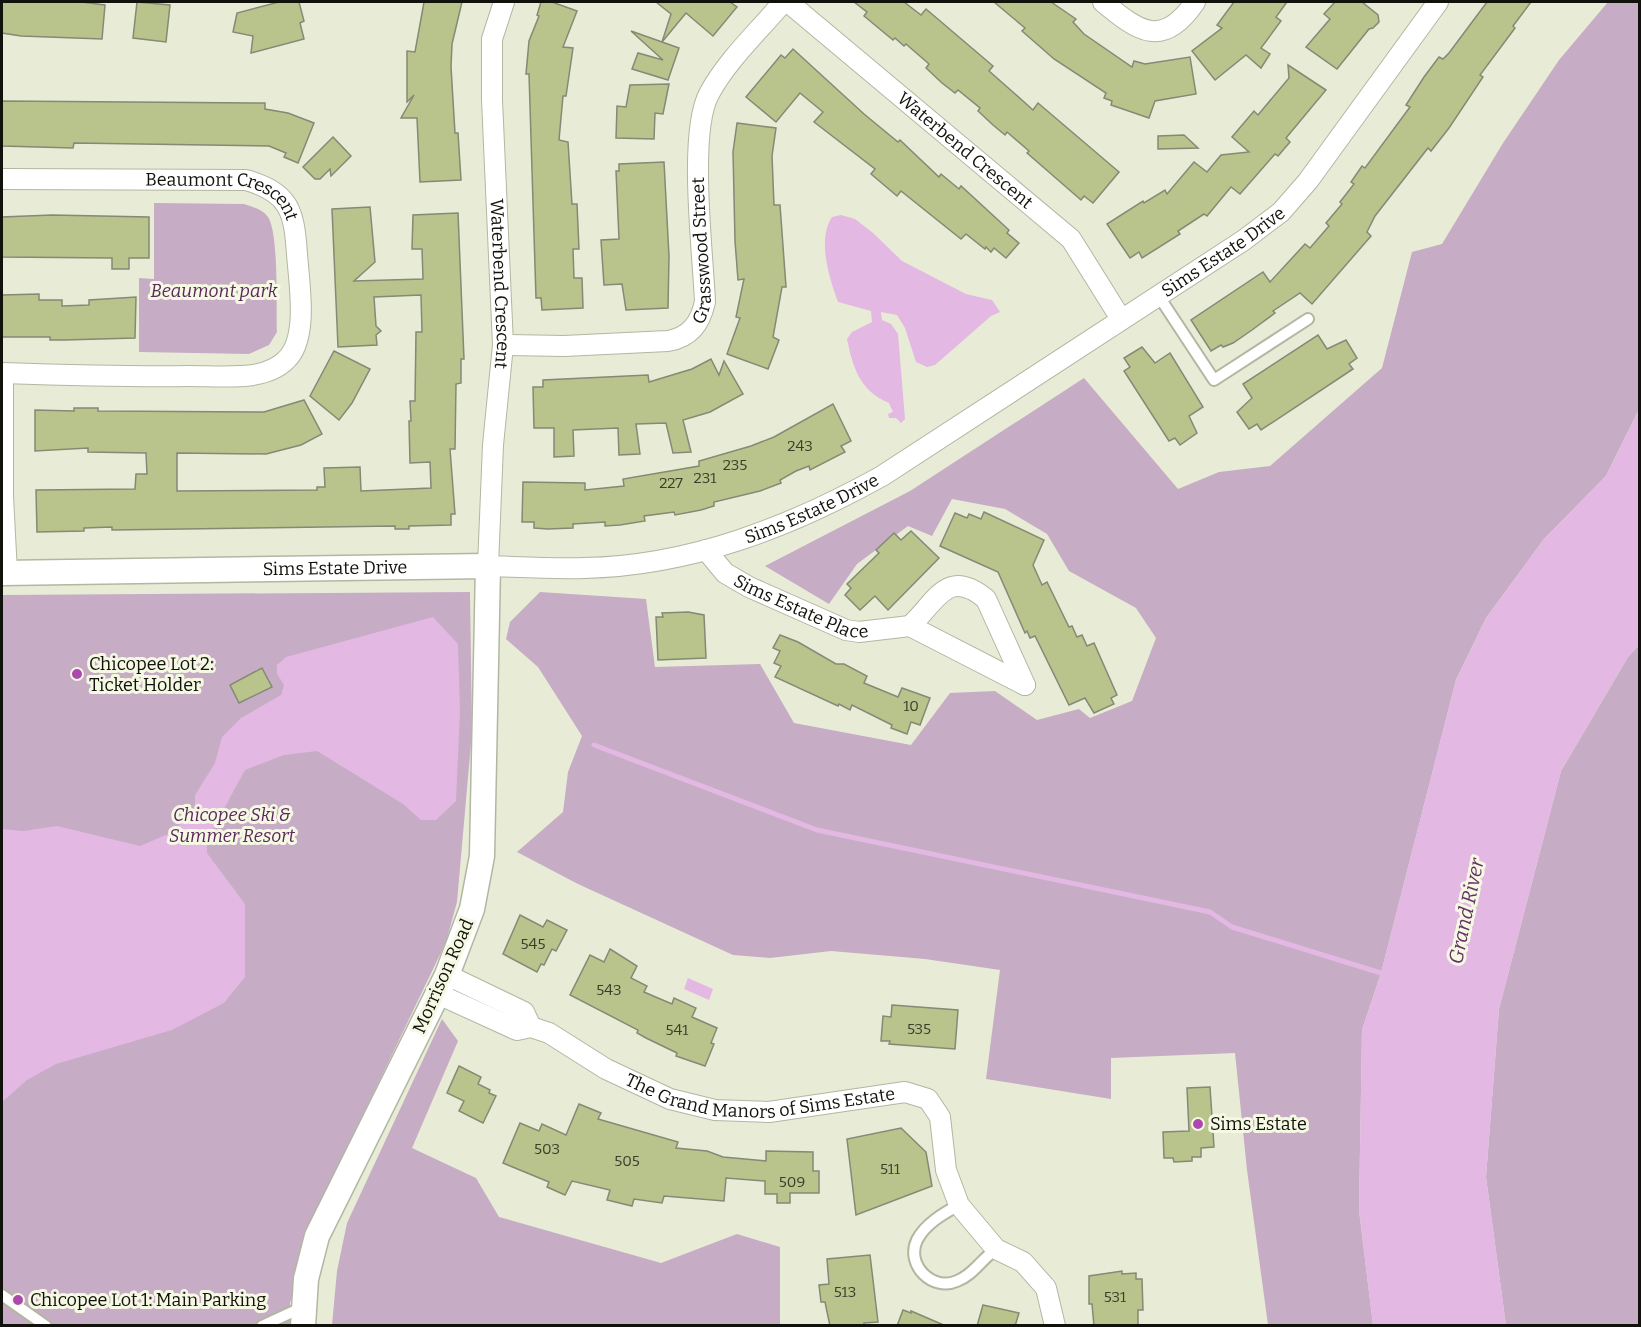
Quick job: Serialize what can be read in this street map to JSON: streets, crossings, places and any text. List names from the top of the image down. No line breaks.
{"streets":{"street":["Waterbend Crescent","Beaumont Crescent","Grasswood Street","Sims Estate Drive","Sims Estate Place","Morrison Road","The Grand Manors of Sims Estate"]},"crossings":[["Waterbend Crescent","Grasswood Street"],["Waterbend Crescent","Sims Estate Drive"],["Waterbend Crescent","Morrison Road"],["Sims Estate Drive","Sims Estate Place"],["Sims Estate Drive","Morrison Road"],["Morrison Road","The Grand Manors of Sims Estate"]],"water":["Grand River"],"parks":["Beaumont park","Chicopee Ski & Summer Resort"],"places":["Chicopee Lot 2: Ticket Holder","Sims Estate","Chicopee Lot 1: Main Parking"],"house_numbers":["243","235","231","227","10","545","543","535","541","503","505","511","509","513","531"]}
